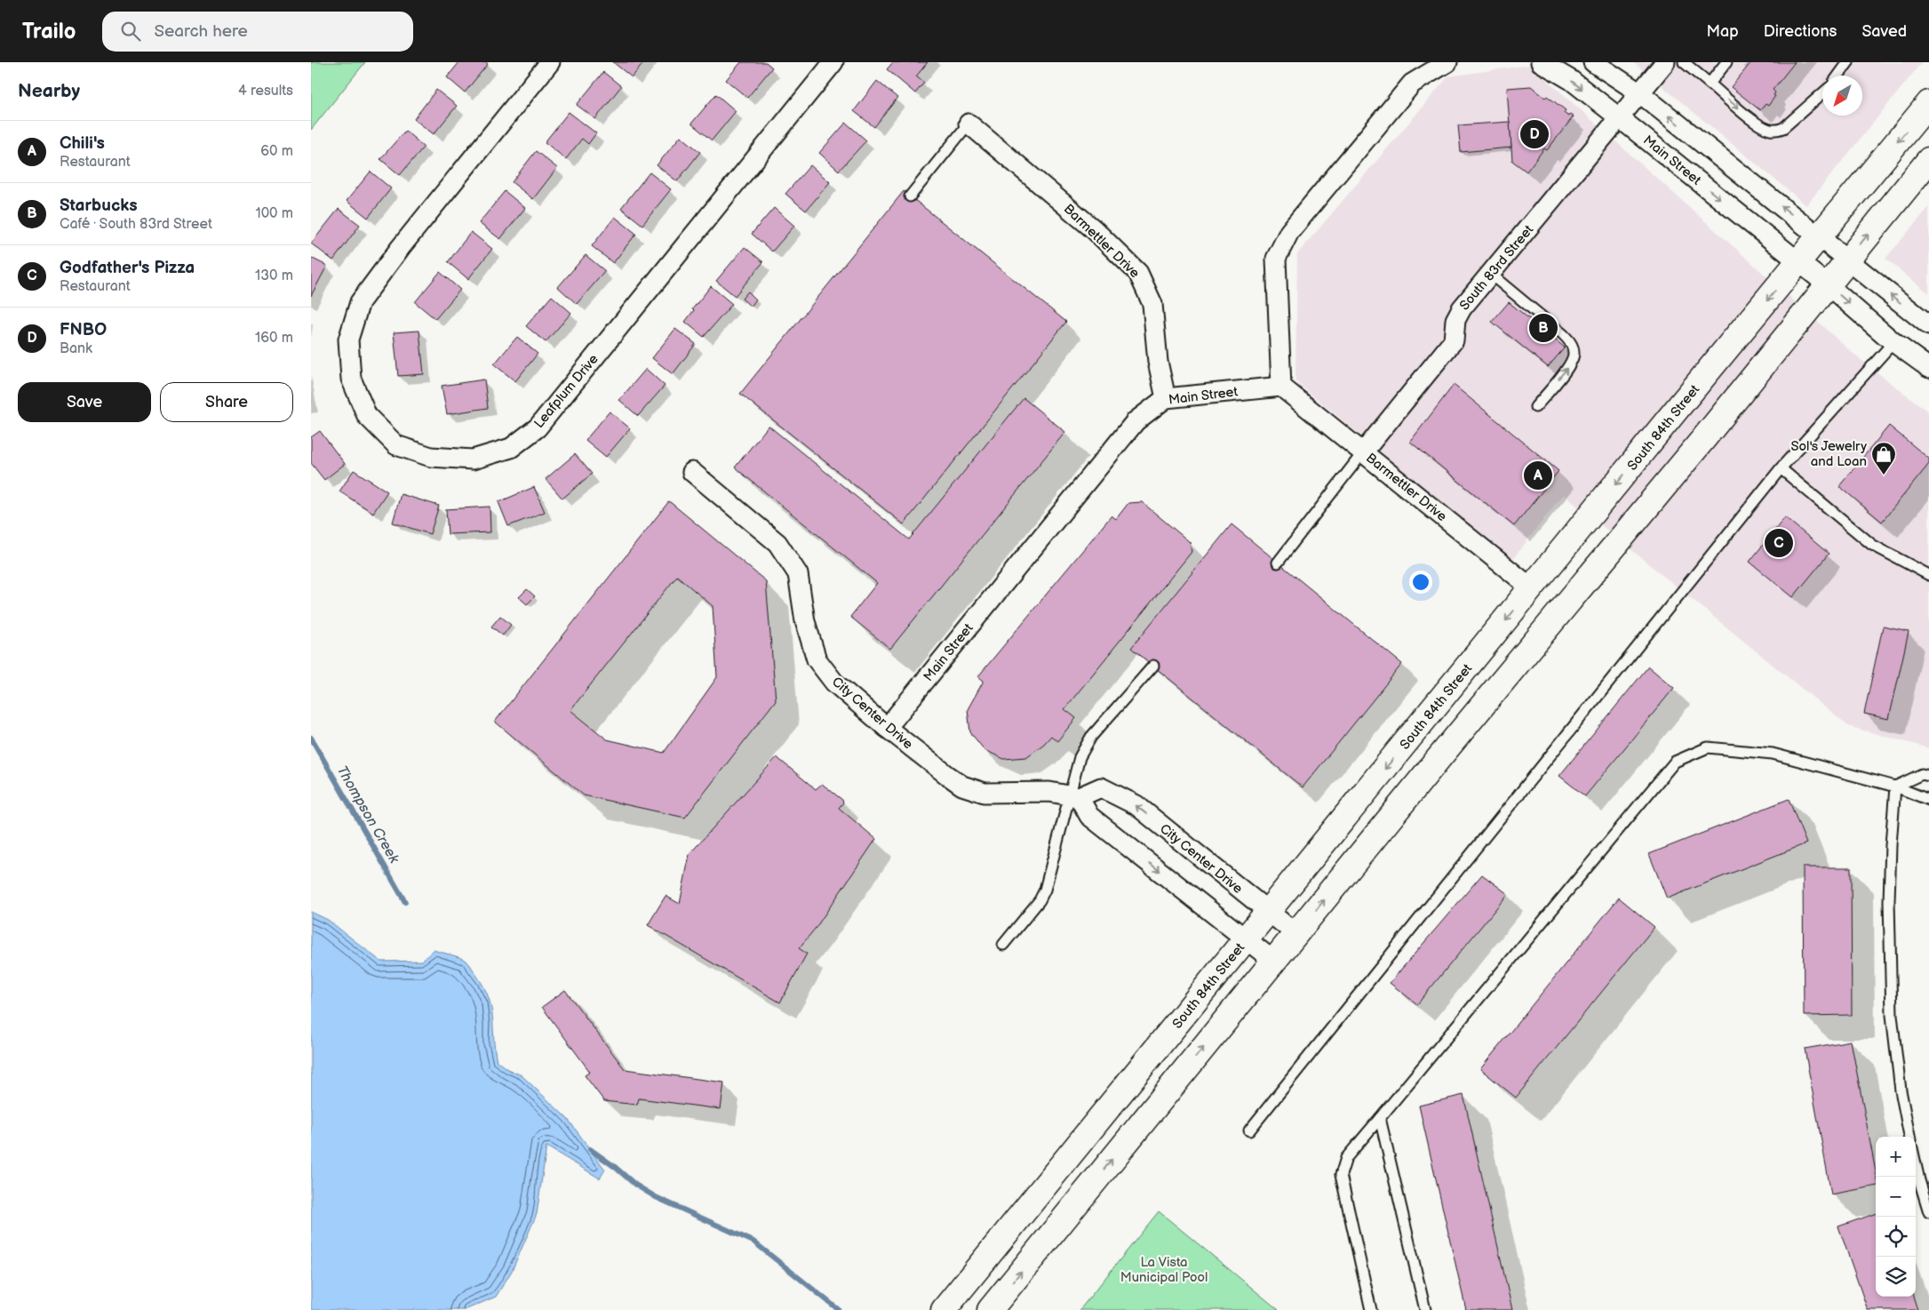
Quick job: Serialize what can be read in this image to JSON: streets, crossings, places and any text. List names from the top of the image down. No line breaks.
{"streets":{"main road":["South 84th Street"],"street":["Main Street","Barmettler Drive","South 83rd Street","Leafplum Drive","City Center Drive"]},"crossings":[["Main Street","Barmettler Drive"],["Main Street","South 83rd Street"],["Main Street","South 84th Street"],["Main Street","City Center Drive"],["Barmettler Drive","South 83rd Street"],["Barmettler Drive","South 84th Street"],["South 84th Street","City Center Drive"]],"water":["Thompson Creek"],"parks":["La Vista Municipal Pool"],"places":{"shop":["Sol's Jewelry and Loan"]},"north":"bottom left","page":{"header":"Trailo","search":"Search here","nav":["Map","Directions","Saved"],"heading":["Nearby","4 results"],"pins":["D","B","A","C"],"list":[{"mark":"A","name":"Chili's","note":"Restaurant","value":"60 m"},{"mark":"B","name":"Starbucks","note":"Café · South 83rd Street","value":"100 m"},{"mark":"C","name":"Godfather's Pizza","note":"Restaurant","value":"130 m"},{"mark":"D","name":"FNBO","note":"Bank","value":"160 m"}],"buttons":["Save","Share"],"map_buttons":["+","−"]}}
